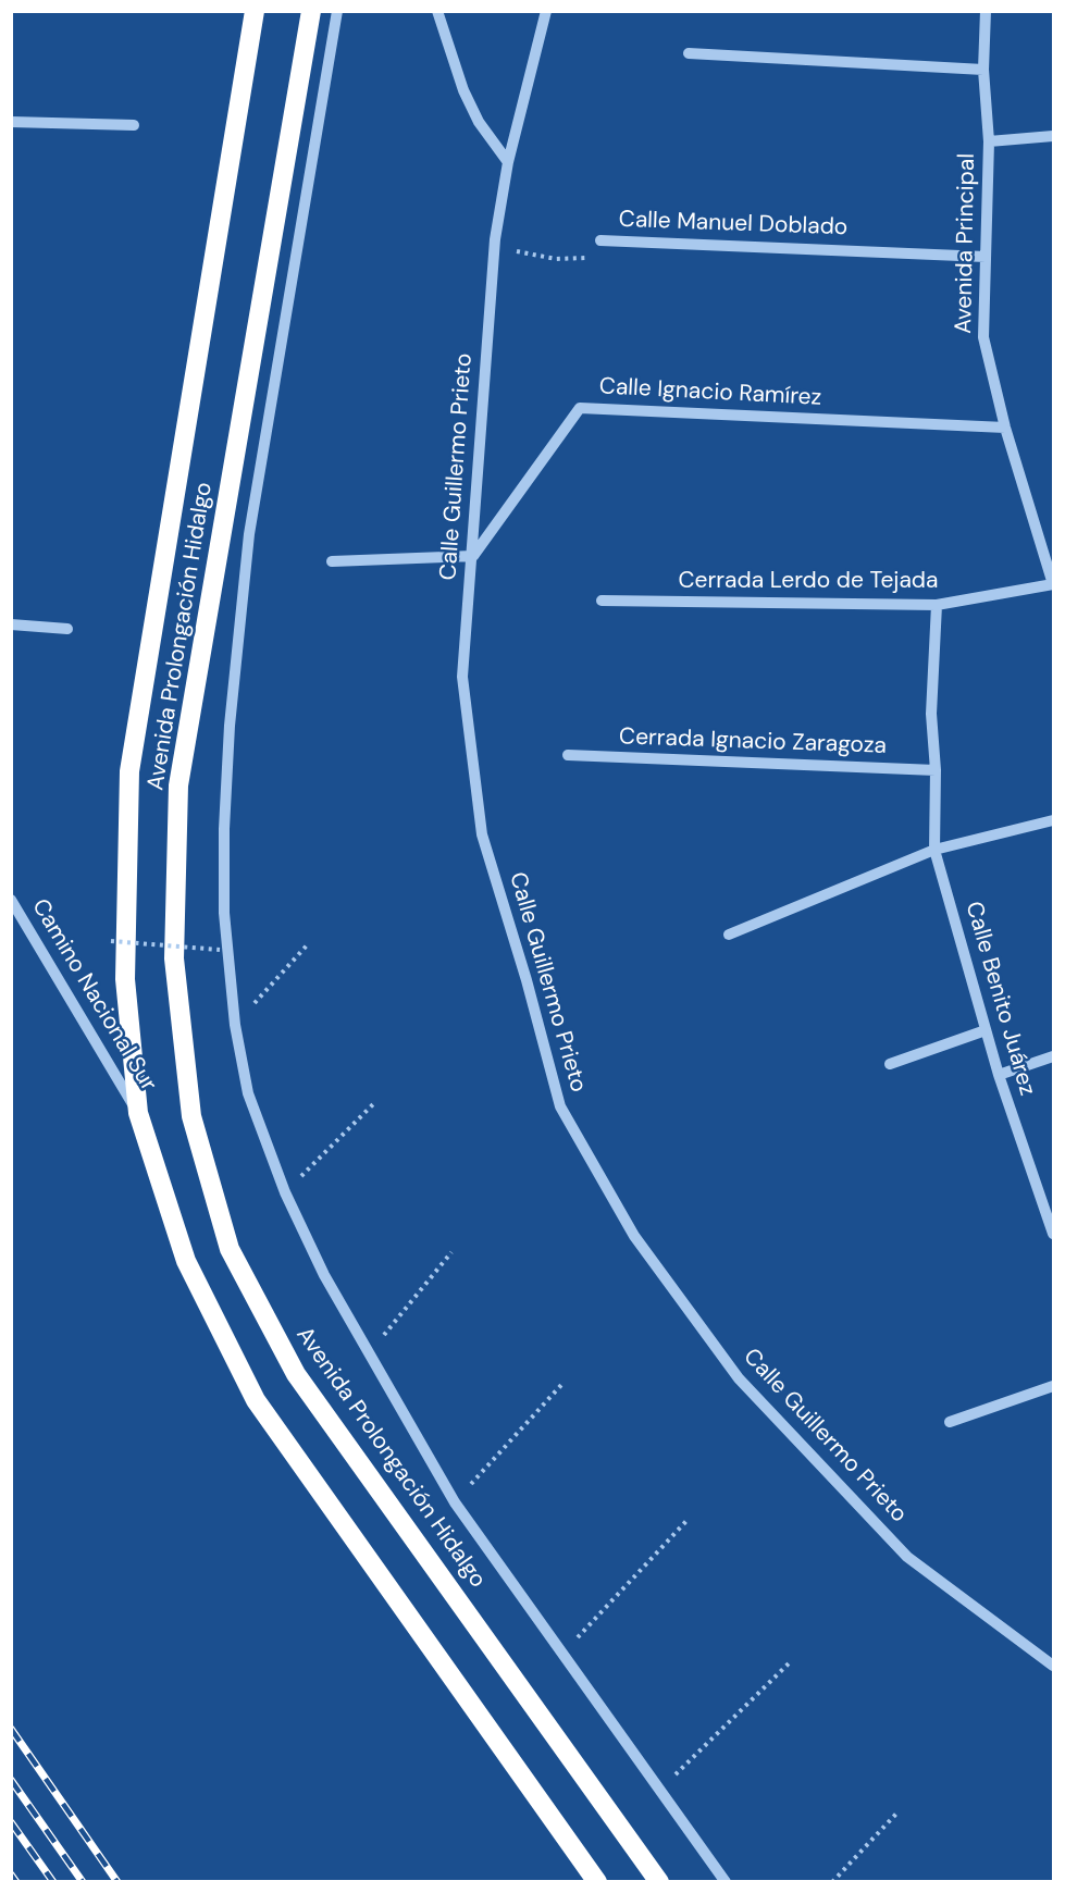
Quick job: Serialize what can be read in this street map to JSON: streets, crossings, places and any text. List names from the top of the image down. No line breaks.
{"streets":{"highway":["Avenida Prolongación Hidalgo"],"street":["Calle Manuel Doblado","Avenida Principal","Calle Ignacio Ramírez","Calle Guillermo Prieto","Cerrada Lerdo de Tejada","Cerrada Ignacio Zaragoza","Camino Nacional Sur","Calle Benito Juárez"]},"crossings":[["Calle Manuel Doblado","Avenida Principal"],["Calle Manuel Doblado","Calle Guillermo Prieto"],["Avenida Principal","Calle Ignacio Ramírez"],["Avenida Principal","Cerrada Lerdo de Tejada"],["Calle Ignacio Ramírez","Calle Guillermo Prieto"],["Cerrada Lerdo de Tejada","Calle Benito Juárez"],["Avenida Prolongación Hidalgo","Camino Nacional Sur"],["Cerrada Ignacio Zaragoza","Calle Benito Juárez"]]}
